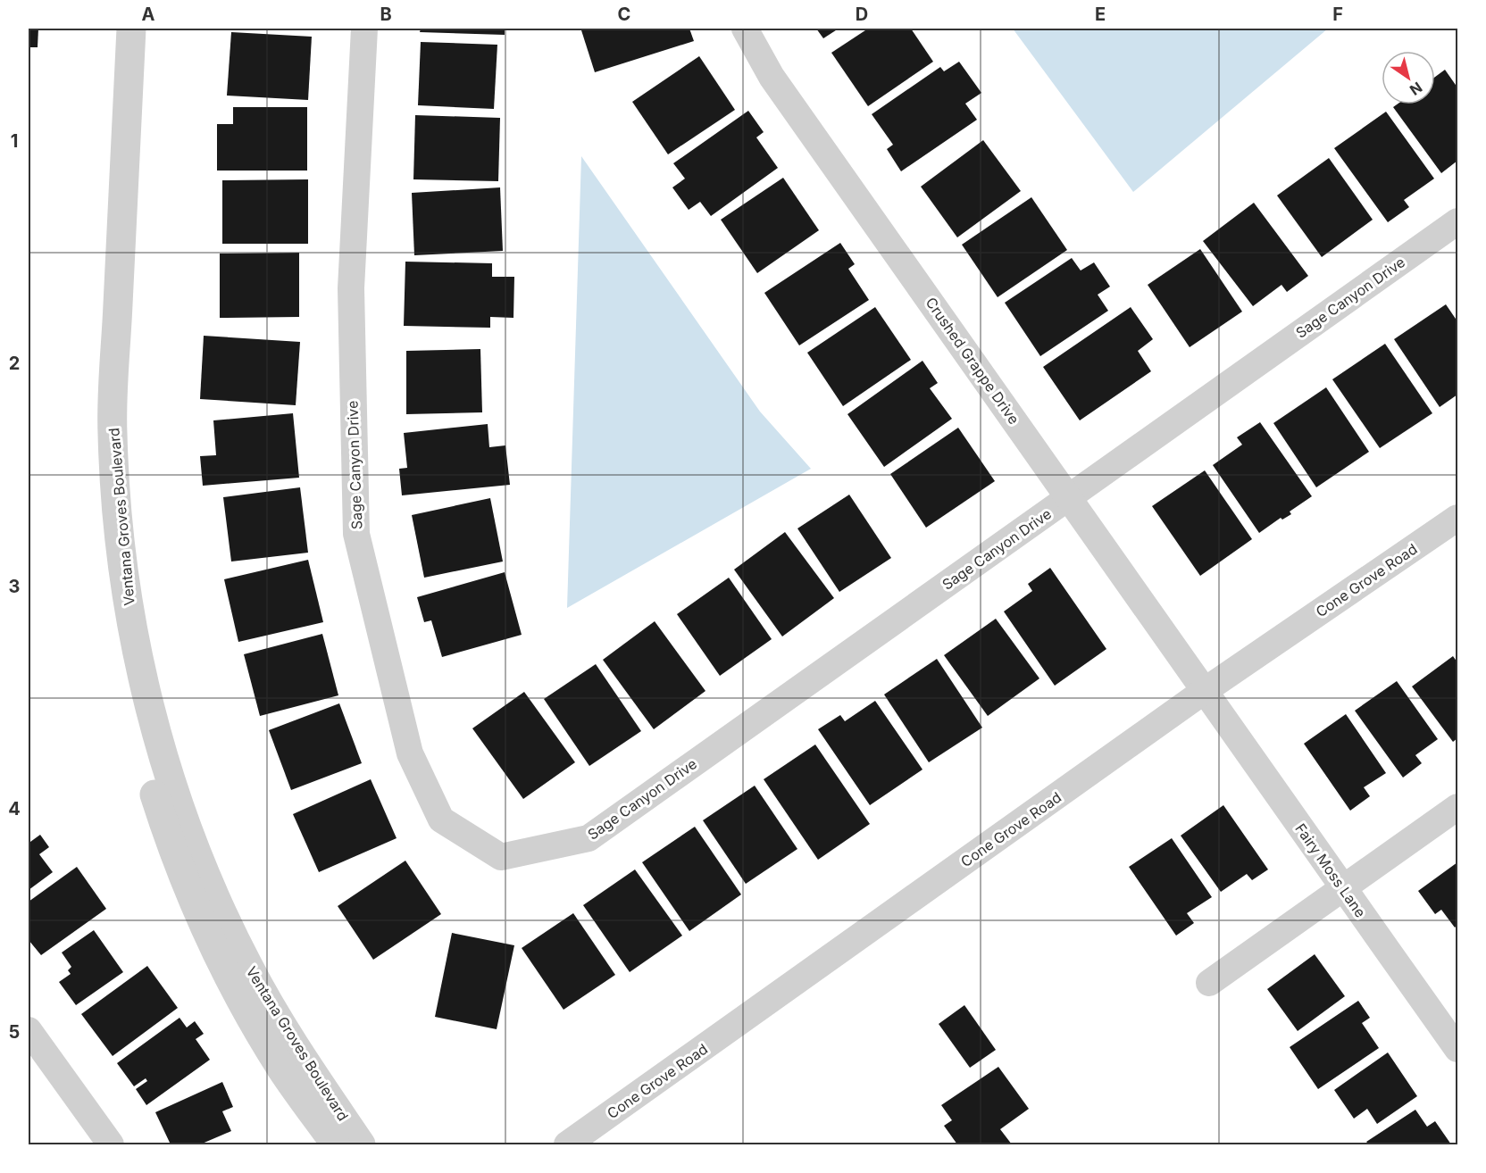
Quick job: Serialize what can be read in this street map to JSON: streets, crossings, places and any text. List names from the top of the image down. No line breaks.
{"streets":{"street":["Sage Canyon Drive","Crushed Grappe Drive","Ventana Groves Boulevard","Cone Grove Road","Fairy Moss Lane"]},"crossings":[["Sage Canyon Drive","Crushed Grappe Drive"],["Crushed Grappe Drive","Cone Grove Road"],["Crushed Grappe Drive","Fairy Moss Lane"],["Cone Grove Road","Fairy Moss Lane"]],"north":"bottom right","grid":{"columns":["A","B","C","D","E","F"],"rows":["1","2","3","4","5"]}}
